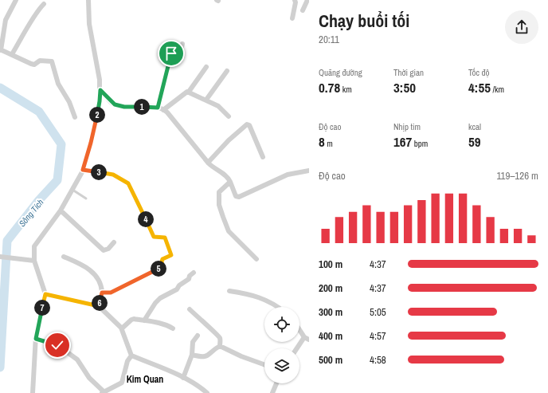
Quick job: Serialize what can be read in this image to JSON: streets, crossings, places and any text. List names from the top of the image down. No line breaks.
{"districts":["Kim Quan"],"water":["Sông Tích"],"page":{"heading":["Chạy buổi tối","20:11"],"stats":[["Quãng đường","0.78 km"],["Thời gian","3:50"],["Tốc độ","4:55 /km"],["Độ cao","8 m"],["Nhịp tim","167 bpm"],["kcal","59"]],"pins":["1","2","3","4","5","6","7"],"chart":["Độ cao","119–126 m"],"list":[{"name":"100 m","note":"4:37"},{"name":"200 m","note":"4:37"},{"name":"300 m","note":"5:05"},{"name":"400 m","note":"4:57"},{"name":"500 m","note":"4:58"}]}}
